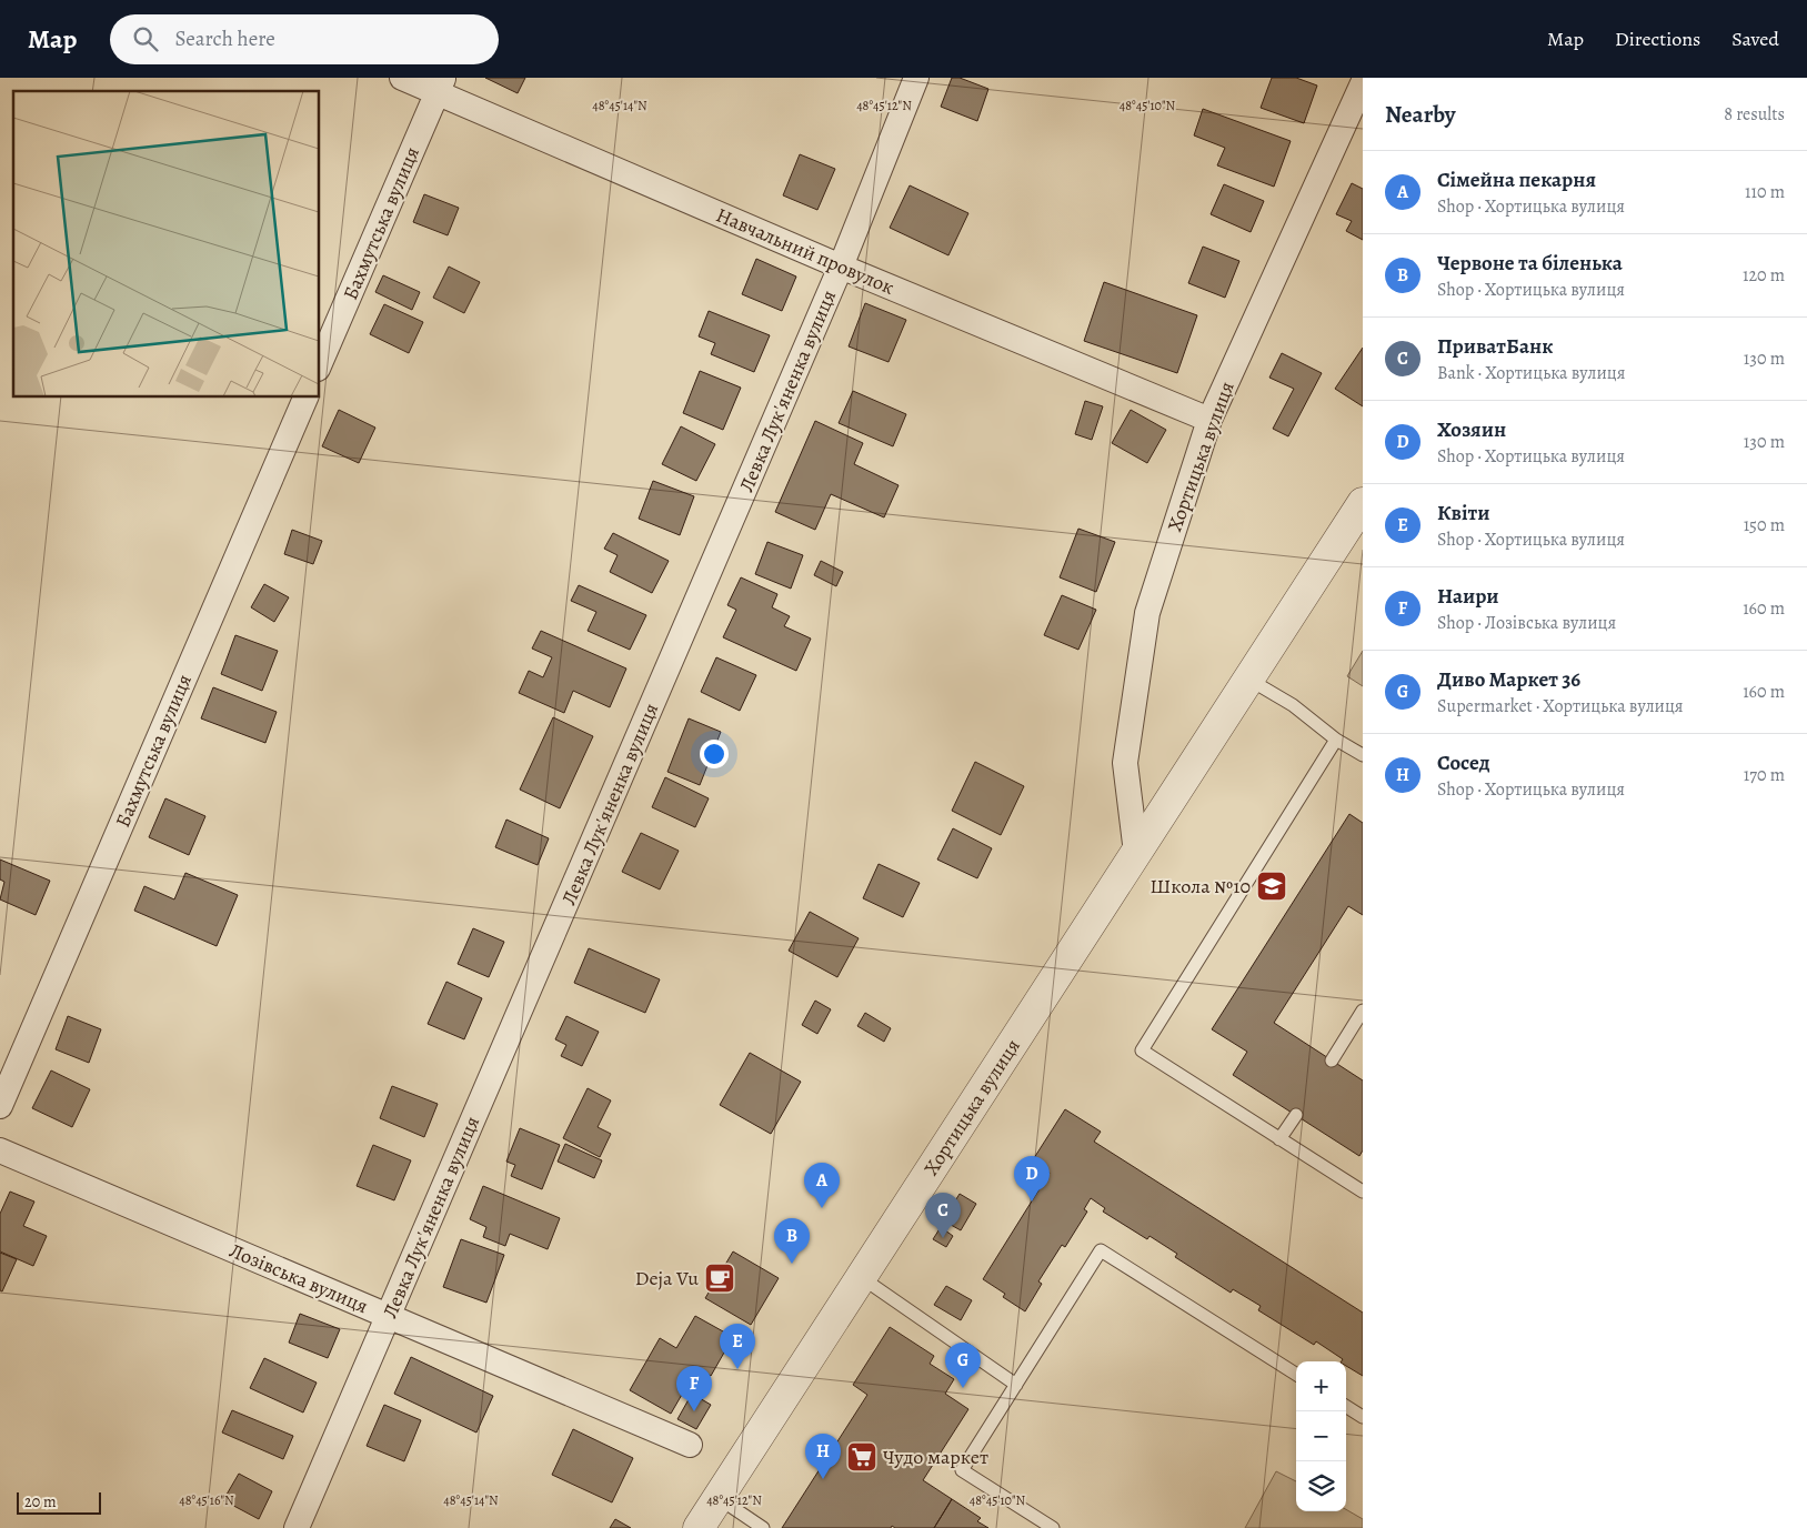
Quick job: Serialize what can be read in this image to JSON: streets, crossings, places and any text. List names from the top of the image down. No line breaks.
{"streets":{"street":["Бахмутська вулиця","Навчальний провулок","Левка Лук'яненка вулиця","Хортицька вулиця","Лозівська вулиця"]},"crossings":[["Бахмутська вулиця","Навчальний провулок"],["Навчальний провулок","Левка Лук'яненка вулиця"],["Навчальний провулок","Хортицька вулиця"],["Левка Лук'яненка вулиця","Лозівська вулиця"]],"places":{"school or university":["Школа №10"],"cafe":["Deja Vu"],"supermarket":["Чудо маркет"]},"scale_bar":"20 m","page":{"header":"Map","search":"Search here","nav":["Map","Directions","Saved"],"heading":["Nearby","8 results"],"list":[{"mark":"A","name":"Сімейна пекарня","note":"Shop · Хортицька вулиця","value":"110 m"},{"mark":"B","name":"Червоне та біленька","note":"Shop · Хортицька вулиця","value":"120 m"},{"mark":"C","name":"ПриватБанк","note":"Bank · Хортицька вулиця","value":"130 m"},{"mark":"D","name":"Хозяин","note":"Shop · Хортицька вулиця","value":"130 m"},{"mark":"E","name":"Квіти","note":"Shop · Хортицька вулиця","value":"150 m"},{"mark":"F","name":"Наири","note":"Shop · Лозівська вулиця","value":"160 m"},{"mark":"G","name":"Диво Маркет 36","note":"Supermarket · Хортицька вулиця","value":"160 m"},{"mark":"H","name":"Сосед","note":"Shop · Хортицька вулиця","value":"170 m"}],"pins":["D","A","C","B","E","G","F","H"],"map_buttons":["+","−"],"scale":"20 m"},"coordinates":["48°45'14\"N","48°45'12\"N","48°45'10\"N","48°45'16\"N"]}
